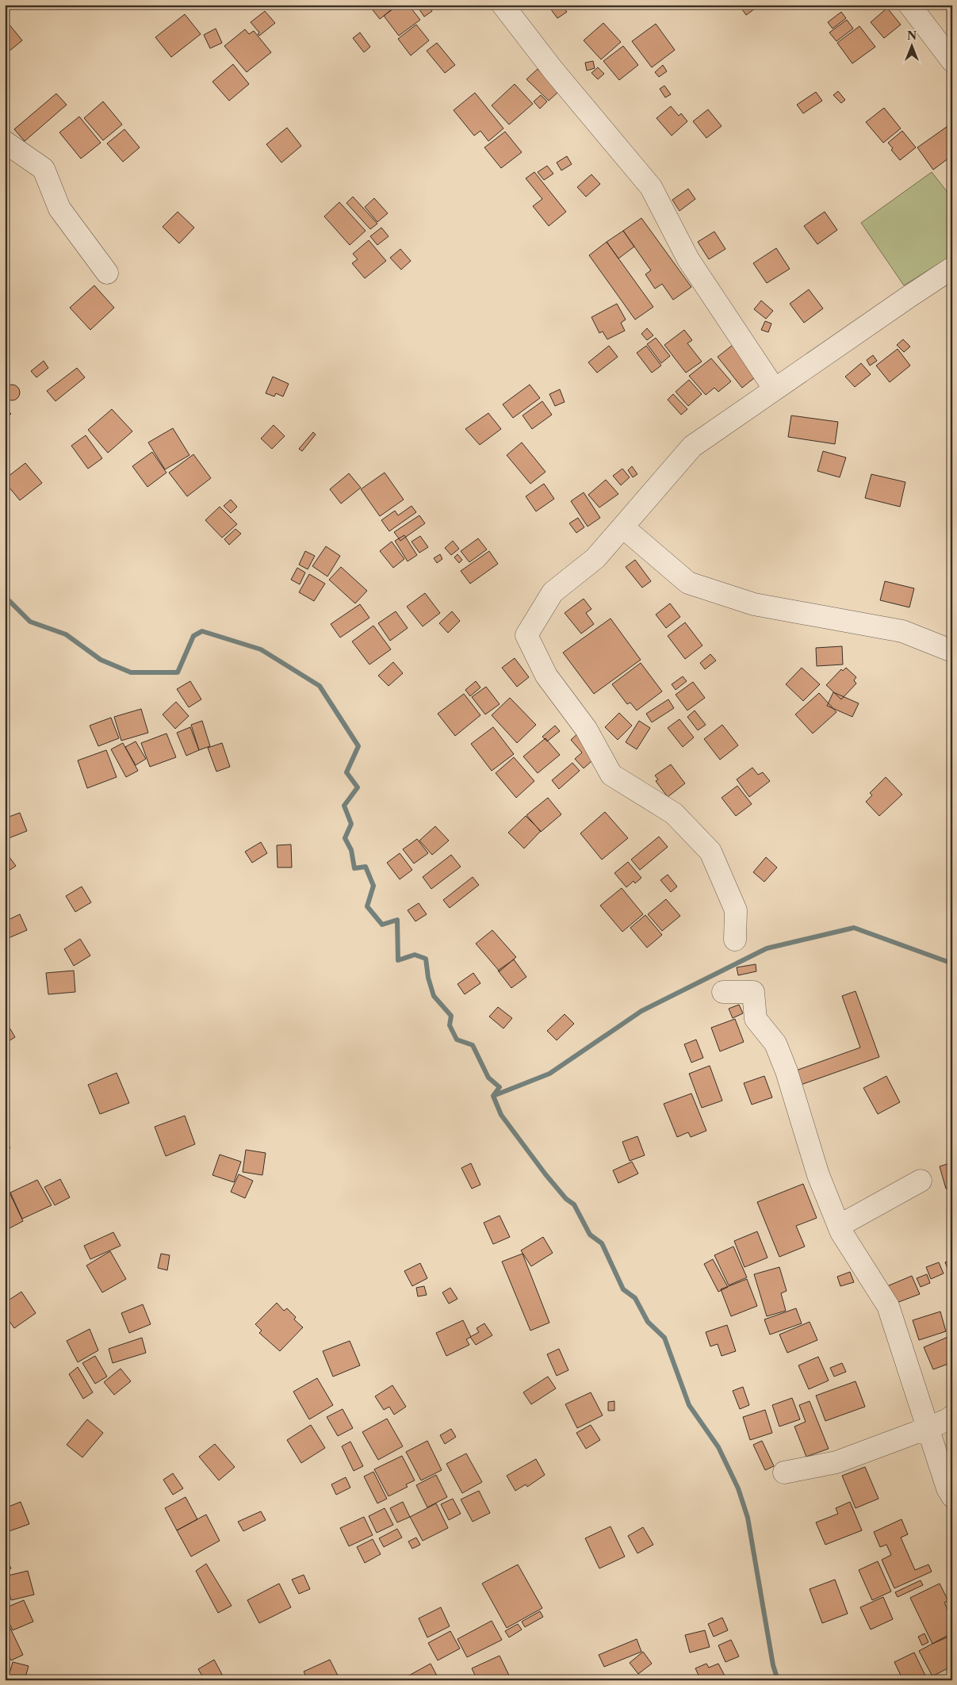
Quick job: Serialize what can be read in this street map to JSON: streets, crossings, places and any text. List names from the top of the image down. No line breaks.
{"north":"top"}
